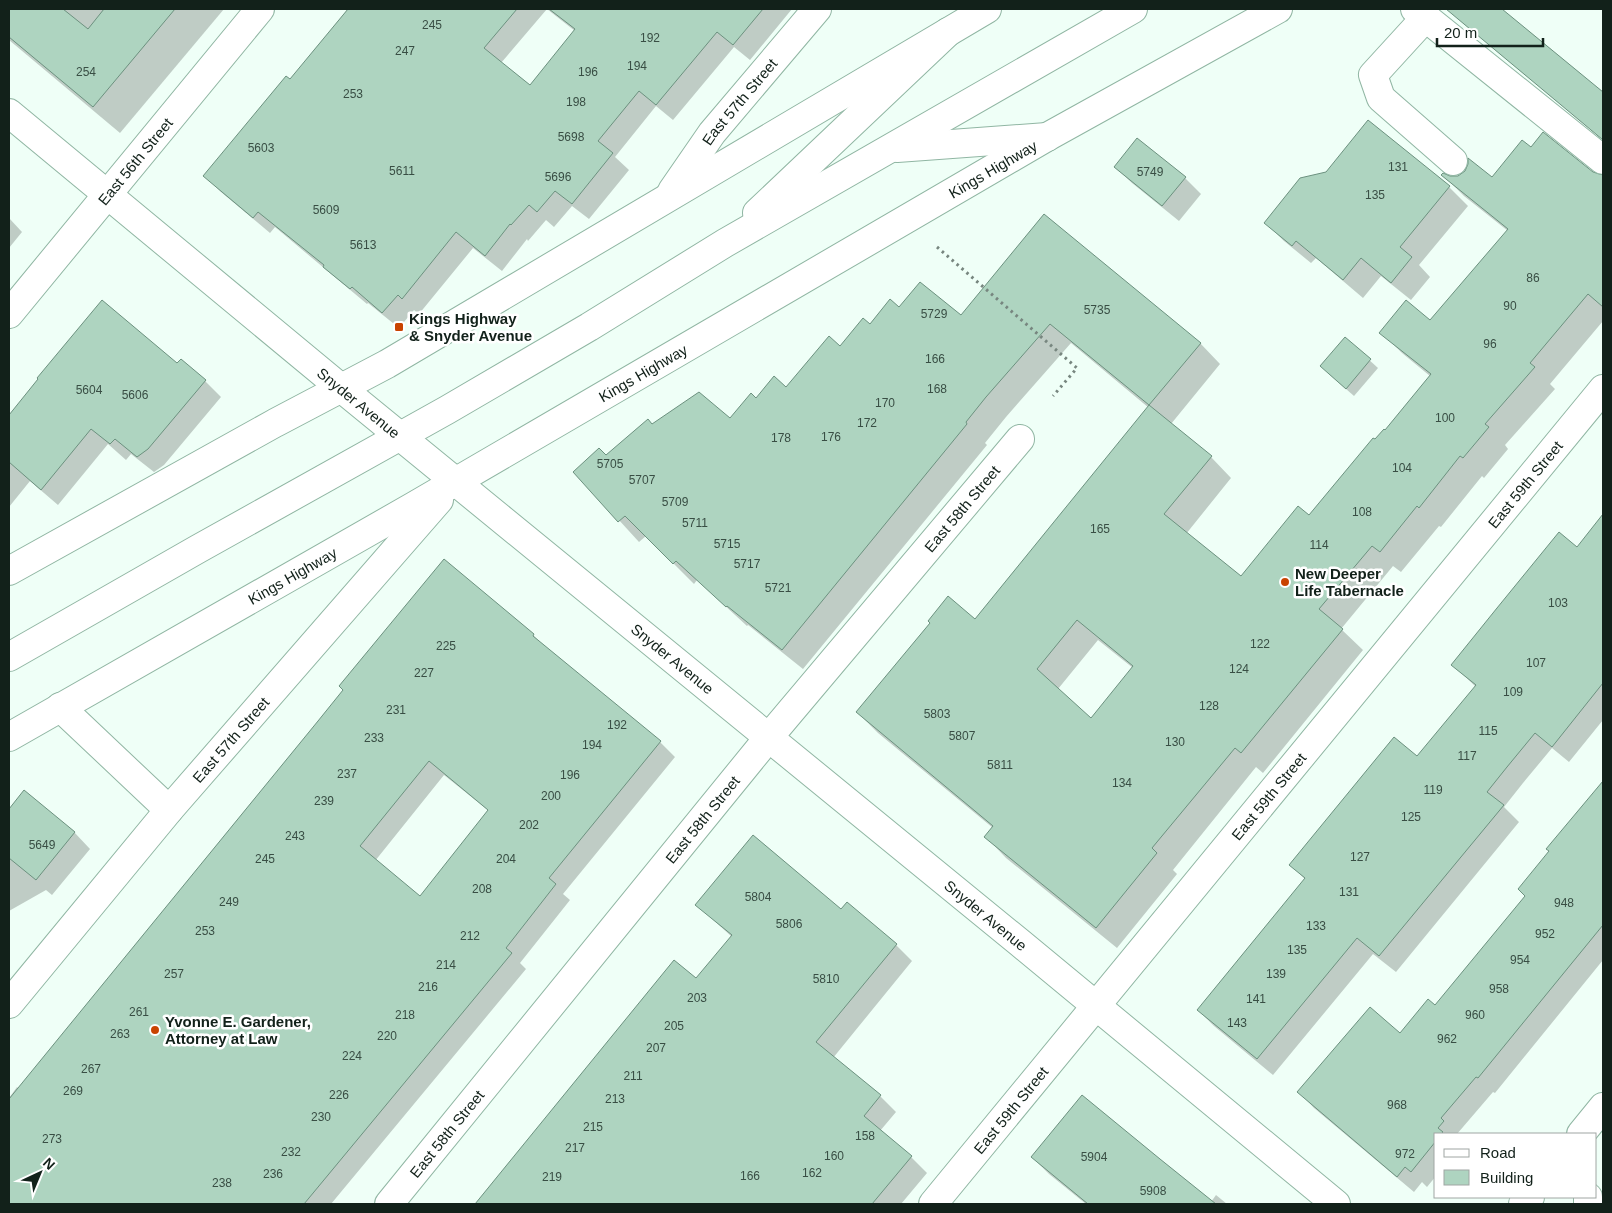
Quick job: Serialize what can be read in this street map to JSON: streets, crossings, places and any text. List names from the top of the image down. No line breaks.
{"streets":{"street":["East 57th Street","East 56th Street","Kings Highway","Snyder Avenue","East 59th Street","East 58th Street"]},"crossings":[["East 57th Street","Kings Highway"],["East 57th Street","Snyder Avenue"],["East 56th Street","Snyder Avenue"],["Kings Highway","Snyder Avenue"],["Snyder Avenue","East 59th Street"],["Snyder Avenue","East 58th Street"]],"places":{"transit":["Kings Highway & Snyder Avenue"],"other":["New Deeper Life Tabernacle","Yvonne E. Gardener, Attorney at Law"]},"house_numbers":["245","192","247","194","254","196","253","198","5698","5603","131","5611","5749","5696","135","5609","5613","86","90","5735","5729","96","166","168","5604","5606","170","100","172","176","178","5705","104","5707","5709","108","5711","165","5715","114","5717","5721","103","122","225","107","124","227","109","128","231","5803","192","115","5807","233","130","194","117","5811","237","196","134","119","200","239","125","202","243","5649","127","245","204","208","131","5804","249","948","5806","133","253","952","212","135","954","214","257","139","5810","216","958","203","141","261","218","960","143","205","263","220","962","207","224","267","211","269","226","213","968","230","215","158","273","217","232","972","160","5904","162","236","166","219","238","5908"],"legend":["Road","Building"],"scale_bar":"20 m","north":"top right"}
